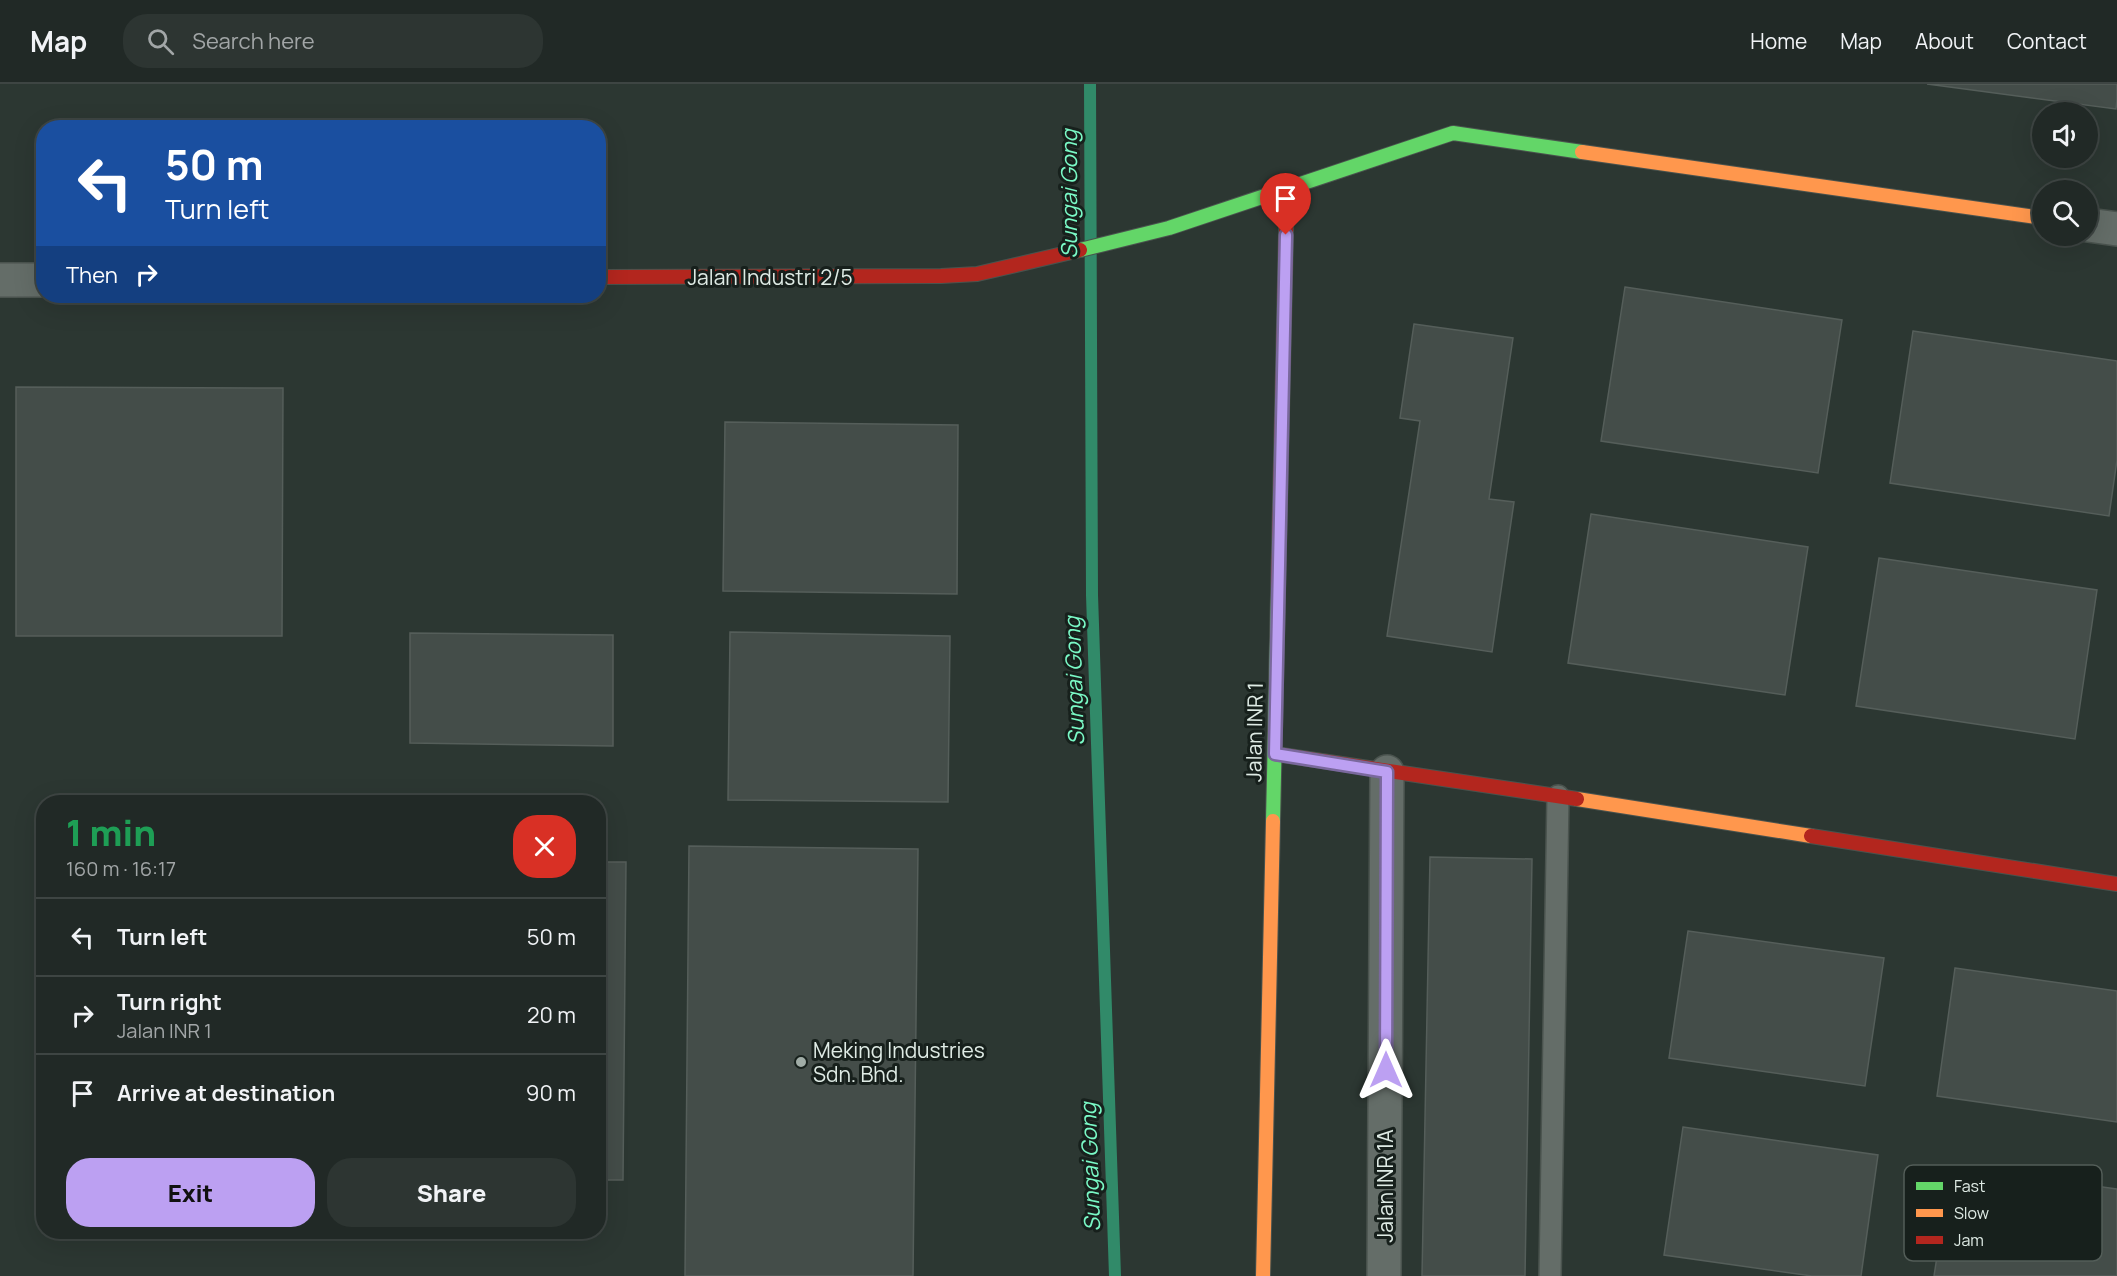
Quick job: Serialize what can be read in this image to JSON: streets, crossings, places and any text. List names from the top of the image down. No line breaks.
{"streets":{"street":["Jalan Industri 2/5","Jalan INR 1","Jalan INR 1A"]},"crossings":[["Jalan Industri 2/5","Jalan INR 1"]],"water":["Sungai Gong"],"places":["Meking Industries Sdn. Bhd."],"legend":["Fast","Slow","Jam"],"page":{"header":"Map","search":"Search here","nav":["Home","Map","About","Contact"],"turn":["50 m","Turn left"],"then":"Then","heading":["1 min","160 m · 16:17"],"list":[{"name":"Turn left","value":"50 m"},{"name":"Turn right","note":"Jalan INR 1","value":"20 m"},{"name":"Arrive at destination","value":"90 m"}],"buttons":["Exit","Share"]}}
